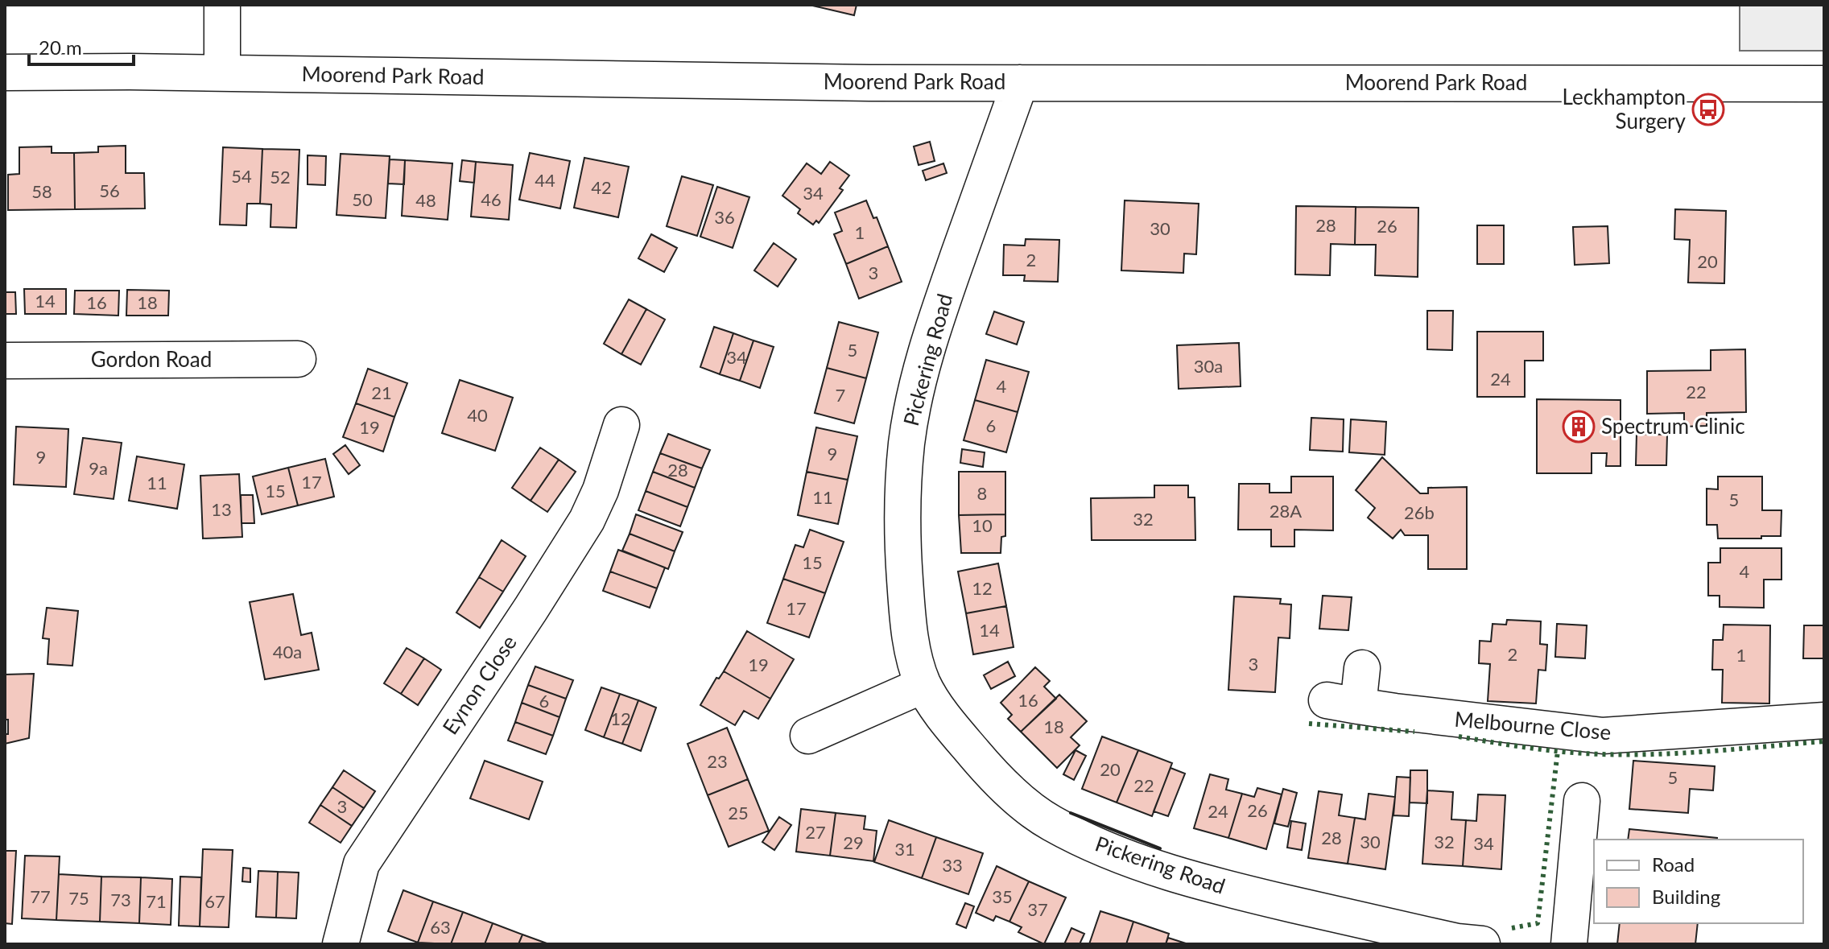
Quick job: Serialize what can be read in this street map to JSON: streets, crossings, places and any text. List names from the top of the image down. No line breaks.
{"streets":{"street":["Moorend Park Road","Gordon Road","Pickering Road","Eynon Close","Melbourne Close"]},"crossings":[["Moorend Park Road","Pickering Road"]],"places":{"bus stop":["Leckhampton Surgery"],"building":["Spectrum Clinic"]},"house_numbers":["54","52","44","42","56","58","34","50","46","48","36","28","26","30","1","2","20","3","14","16","18","5","34","30a","24","4","22","21","7","40","6","19","9","9","9a","28","17","11","15","8","11","5","13","28A","26b","32","10","15","4","12","17","14","40a","2","1","3","19","16","6","12","18","23","20","5","22","3","26","24","25","27","28","30","32","29","34","31","33","77","35","75","73","71","67","37","63"],"legend":["Road","Building"],"scale_bar":"20 m"}
